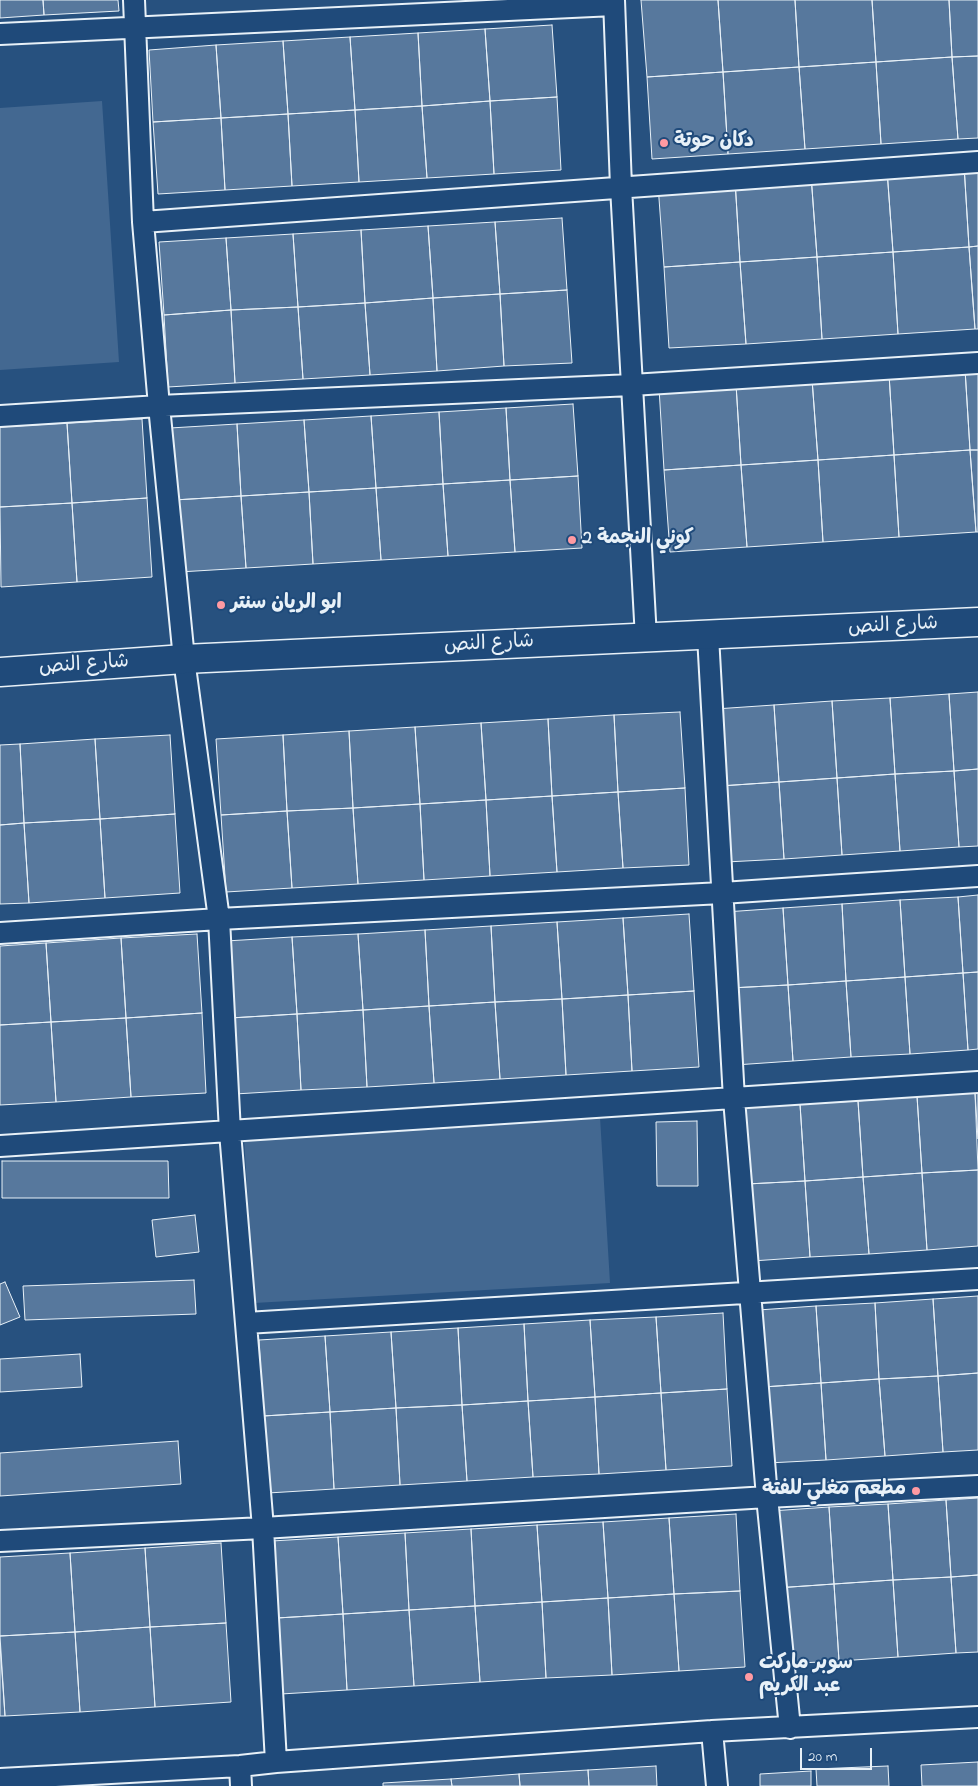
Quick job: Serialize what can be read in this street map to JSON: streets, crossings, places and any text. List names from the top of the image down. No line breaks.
{"streets":{"street":["شارع النص"]},"places":["دكان حوتة","كوني النجمة 2","ابو الريان سنتر","مطعم مغلي للفتة","سوبر ماركت عبد الكريم"],"scale_bar":"20 m"}
